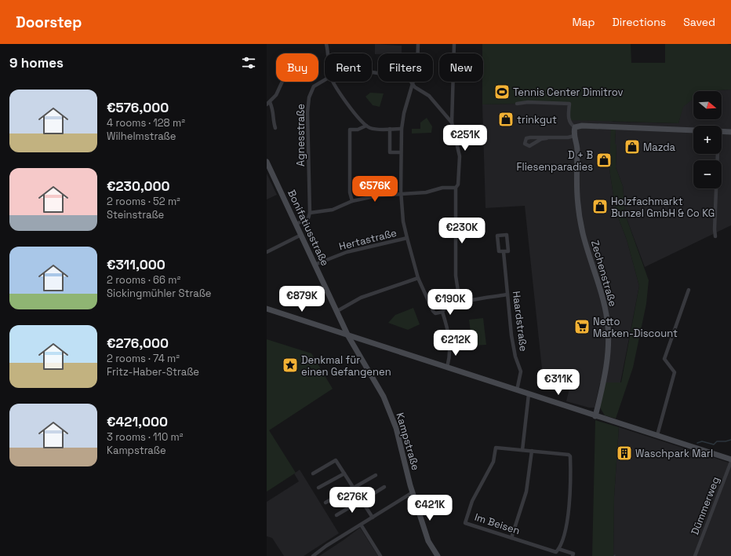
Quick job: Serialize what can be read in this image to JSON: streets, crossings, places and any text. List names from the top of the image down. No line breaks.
{"streets":{"street":["Agnesstraße","Bonifatiusstraße","Hertastraße","Zechenstraße","Haardstraße","Kampstraße","Dümmerweg","Im Beisen"]},"crossings":[["Bonifatiusstraße","Hertastraße"],["Bonifatiusstraße","Kampstraße"]],"places":{"sports":["Tennis Center Dimitrov"],"shop":["trinkgut","Mazda","D + B Fliesenparadies","Holzfachmarkt Bunzel GmbH & Co KG"],"supermarket":["Netto Marken-Discount"],"place":["Denkmal für einen Gefangenen"],"building":["Waschpark Marl"]},"north":"right","page":{"header":"Doorstep","nav":["Map","Directions","Saved"],"heading":"9 homes","chip":["Buy","Rent","Filters","New"],"list":[{"name":"€576,000","note":"4 rooms · 128 m² · Wilhelmstraße"},{"name":"€230,000","note":"2 rooms · 52 m² · Steinstraße"},{"name":"€311,000","note":"2 rooms · 66 m² · Sickingmühler Straße"},{"name":"€276,000","note":"2 rooms · 74 m² · Fritz-Haber-Straße"},{"name":"€421,000","note":"3 rooms · 110 m² · Kampstraße"}],"map_buttons":["+","−"],"price":["€251K","€576K","€230K","€879K","€190K","€212K","€311K","€276K","€421K"]}}
